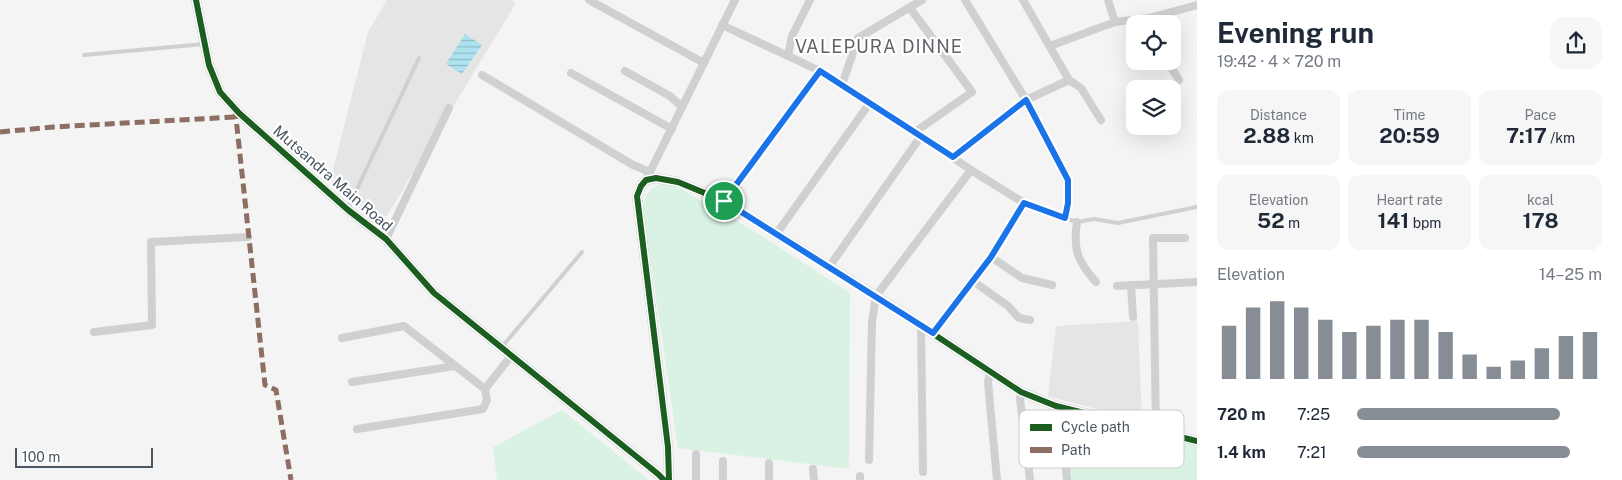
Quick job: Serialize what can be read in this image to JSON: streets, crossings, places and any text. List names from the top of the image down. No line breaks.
{"streets":{"street":["Mutsandra Main Road"]},"districts":["VALEPURA DINNE"],"legend":["Cycle path","Path"],"scale_bar":"100 m","page":{"heading":["Evening run","19:42 · 4 × 720 m"],"stats":[["Distance","2.88 km"],["Time","20:59"],["Pace","7:17 /km"],["Elevation","52 m"],["Heart rate","141 bpm"],["kcal","178"]],"chart":["Elevation","14–25 m"],"list":[{"name":"720 m","note":"7:25"},{"name":"1.4 km","note":"7:21"}],"scale":"100 m"}}
